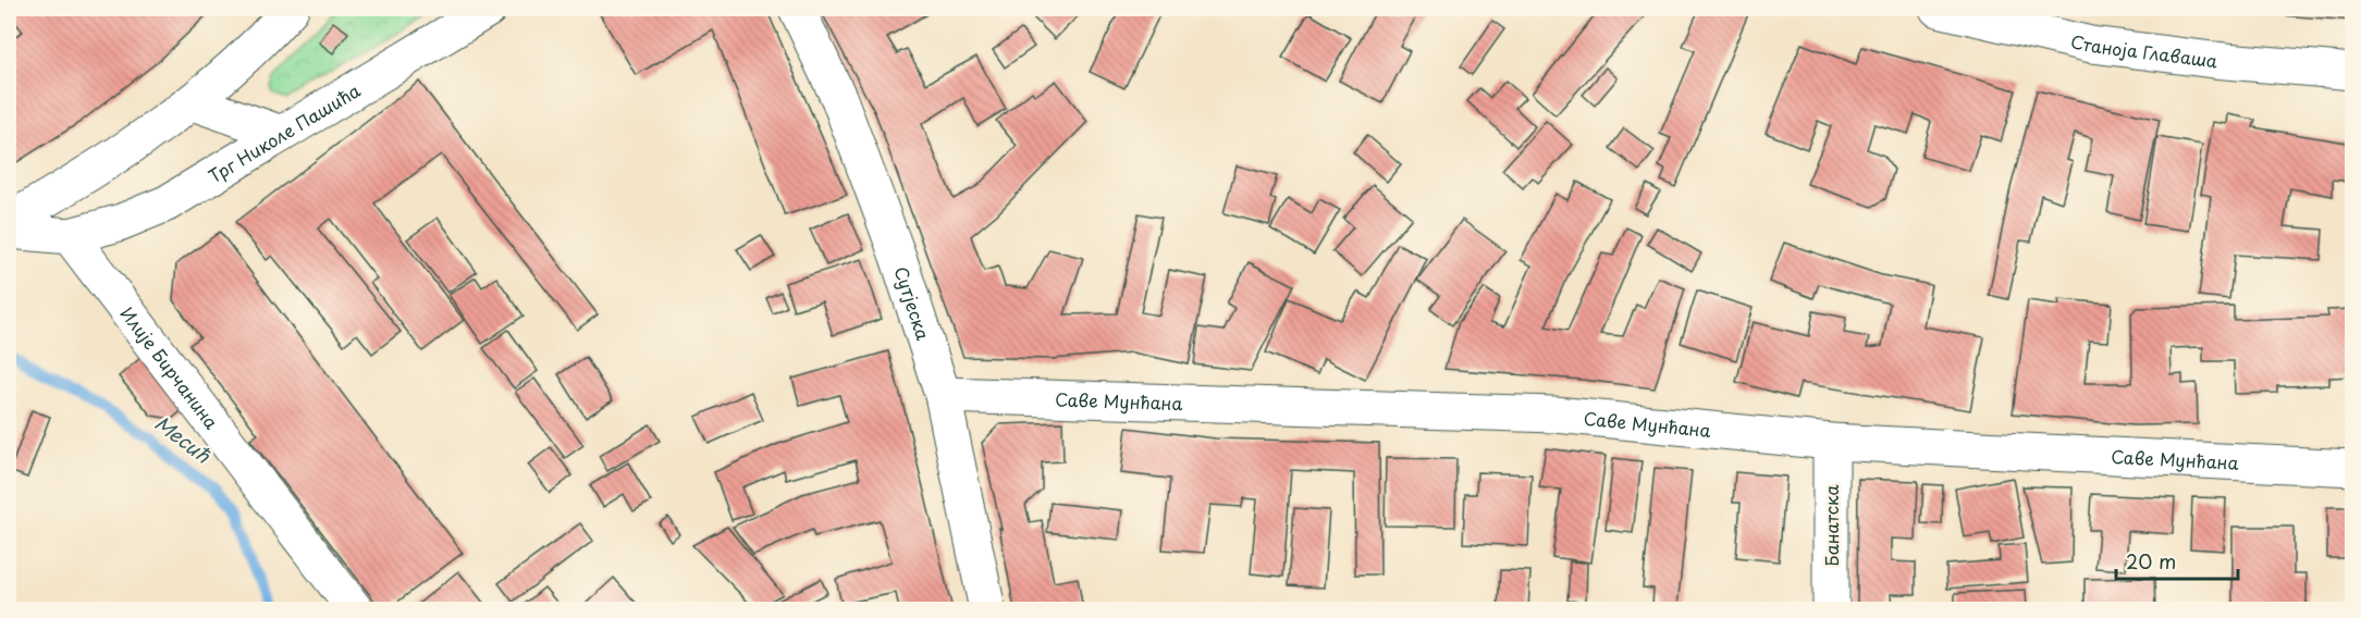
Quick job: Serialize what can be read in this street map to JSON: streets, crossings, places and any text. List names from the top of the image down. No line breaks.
{"streets":{"street":["Станоја Главаша","Трг Николе Пашића","Сутјеска","Илије Бирчанина","Саве Мунћана","Банатска"]},"crossings":[["Трг Николе Пашића","Илије Бирчанина"],["Сутјеска","Саве Мунћана"],["Саве Мунћана","Банатска"]],"water":["Месић"],"scale_bar":"20 m"}
